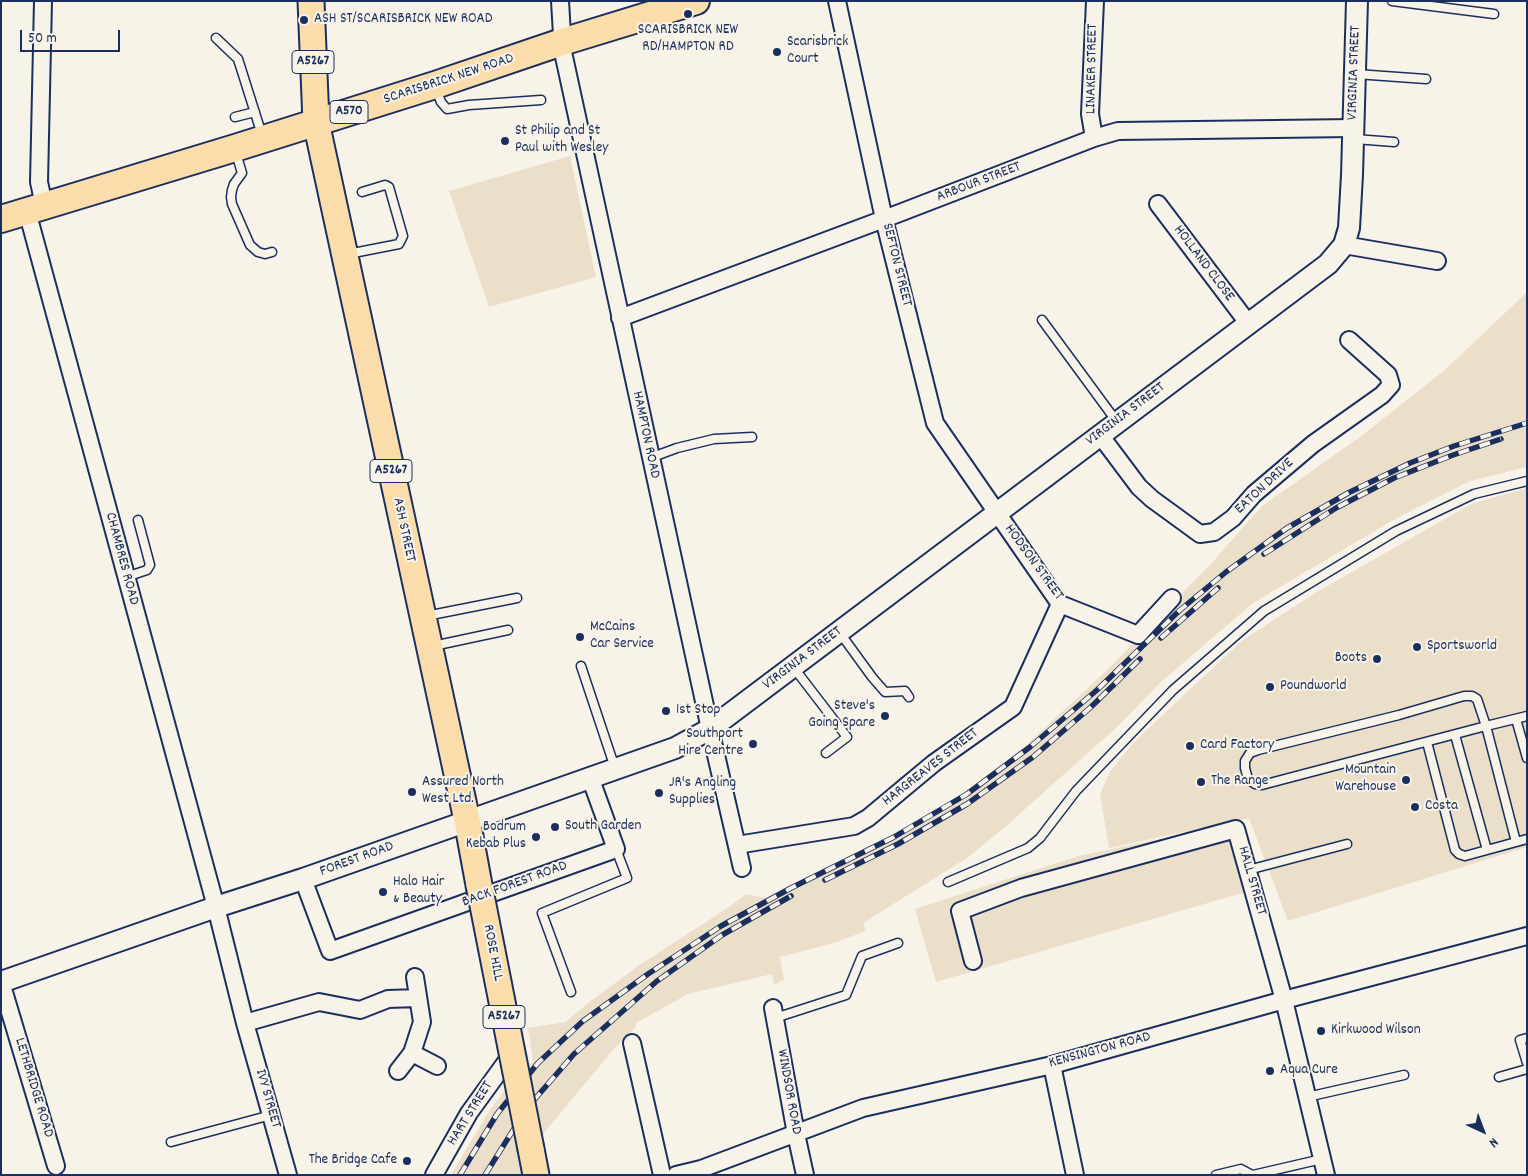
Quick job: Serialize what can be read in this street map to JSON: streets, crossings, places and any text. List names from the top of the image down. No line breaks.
{"streets":{"highway":["SCARISBRICK NEW ROAD","A570"],"main road":["A5267","ASH STREET","ROSE HILL"],"street":["LINAKER STREET","VIRGINIA STREET","ARBOUR STREET","HOLLAND CLOSE","SEFTON STREET","HAMPTON ROAD","EATON DRIVE","CHAMBRES ROAD","HODSON STREET","HARGREAVES STREET","FOREST ROAD","HALL STREET","BACK FOREST ROAD","KENSINGTON ROAD","LETHBRIDGE ROAD","WINDSOR ROAD","IVY STREET","HART STREET"]},"crossings":[["A5267","SCARISBRICK NEW ROAD"],["A5267","ASH STREET"],["LINAKER STREET","ARBOUR STREET"],["VIRGINIA STREET","ARBOUR STREET"],["VIRGINIA STREET","HOLLAND CLOSE"],["VIRGINIA STREET","SEFTON STREET"],["VIRGINIA STREET","HAMPTON ROAD"],["VIRGINIA STREET","EATON DRIVE"],["VIRGINIA STREET","HODSON STREET"],["VIRGINIA STREET","FOREST ROAD"],["SCARISBRICK NEW ROAD","HAMPTON ROAD"],["SCARISBRICK NEW ROAD","ASH STREET"],["SCARISBRICK NEW ROAD","CHAMBRES ROAD"],["ARBOUR STREET","SEFTON STREET"],["ARBOUR STREET","HAMPTON ROAD"],["SEFTON STREET","HODSON STREET"],["HAMPTON ROAD","HARGREAVES STREET"],["HAMPTON ROAD","FOREST ROAD"],["ASH STREET","FOREST ROAD"],["ASH STREET","ROSE HILL"],["CHAMBRES ROAD","FOREST ROAD"],["CHAMBRES ROAD","IVY STREET"],["HODSON STREET","HARGREAVES STREET"],["FOREST ROAD","BACK FOREST ROAD"],["FOREST ROAD","ROSE HILL"],["FOREST ROAD","LETHBRIDGE ROAD"],["HALL STREET","KENSINGTON ROAD"],["ROSE HILL","HART STREET"],["KENSINGTON ROAD","WINDSOR ROAD"]],"places":["SCARISBRICK NEW RD/HAMPTON RD","ASH ST/SCARISBRICK NEW ROAD","Scarisbrick Court","St Philip and St Paul with Wesley","McCains Car Service","Sportsworld","Boots","Poundworld","1st Stop","Steve's Going Spare","Southport Hire Centre","Card Factory","Mountain Warehouse","The Range","Assured North West Ltd.","JR's Angling Supplies","Costa","South Garden","Bodrum Kebab Plus","Halo Hair & Beauty","Kirkwood Wilson","Aqua Cure","The Bridge Cafe"],"scale_bar":"50 m","north":"bottom right"}
